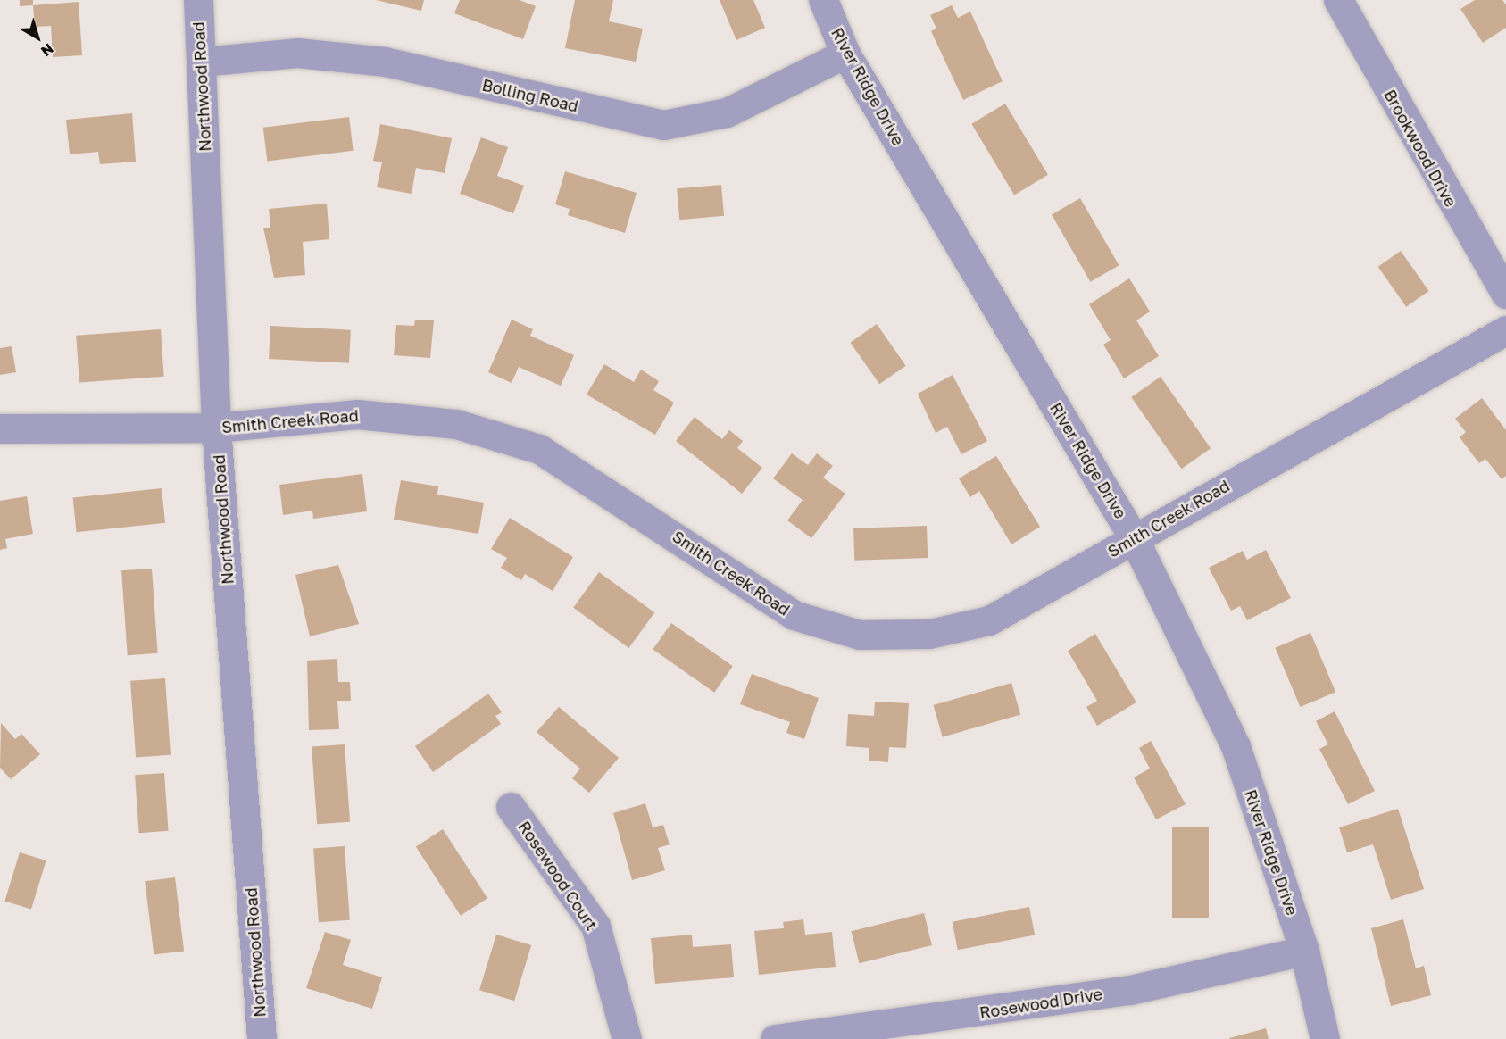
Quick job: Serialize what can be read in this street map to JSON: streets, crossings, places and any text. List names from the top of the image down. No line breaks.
{"streets":{"street":["Northwood Road","River Ridge Drive","Bolling Road","Brookwood Drive","Smith Creek Road","Rosewood Court","Rosewood Drive"]},"crossings":[["Northwood Road","Bolling Road"],["Northwood Road","Smith Creek Road"],["River Ridge Drive","Bolling Road"],["River Ridge Drive","Smith Creek Road"],["River Ridge Drive","Rosewood Drive"]],"north":"bottom right"}
